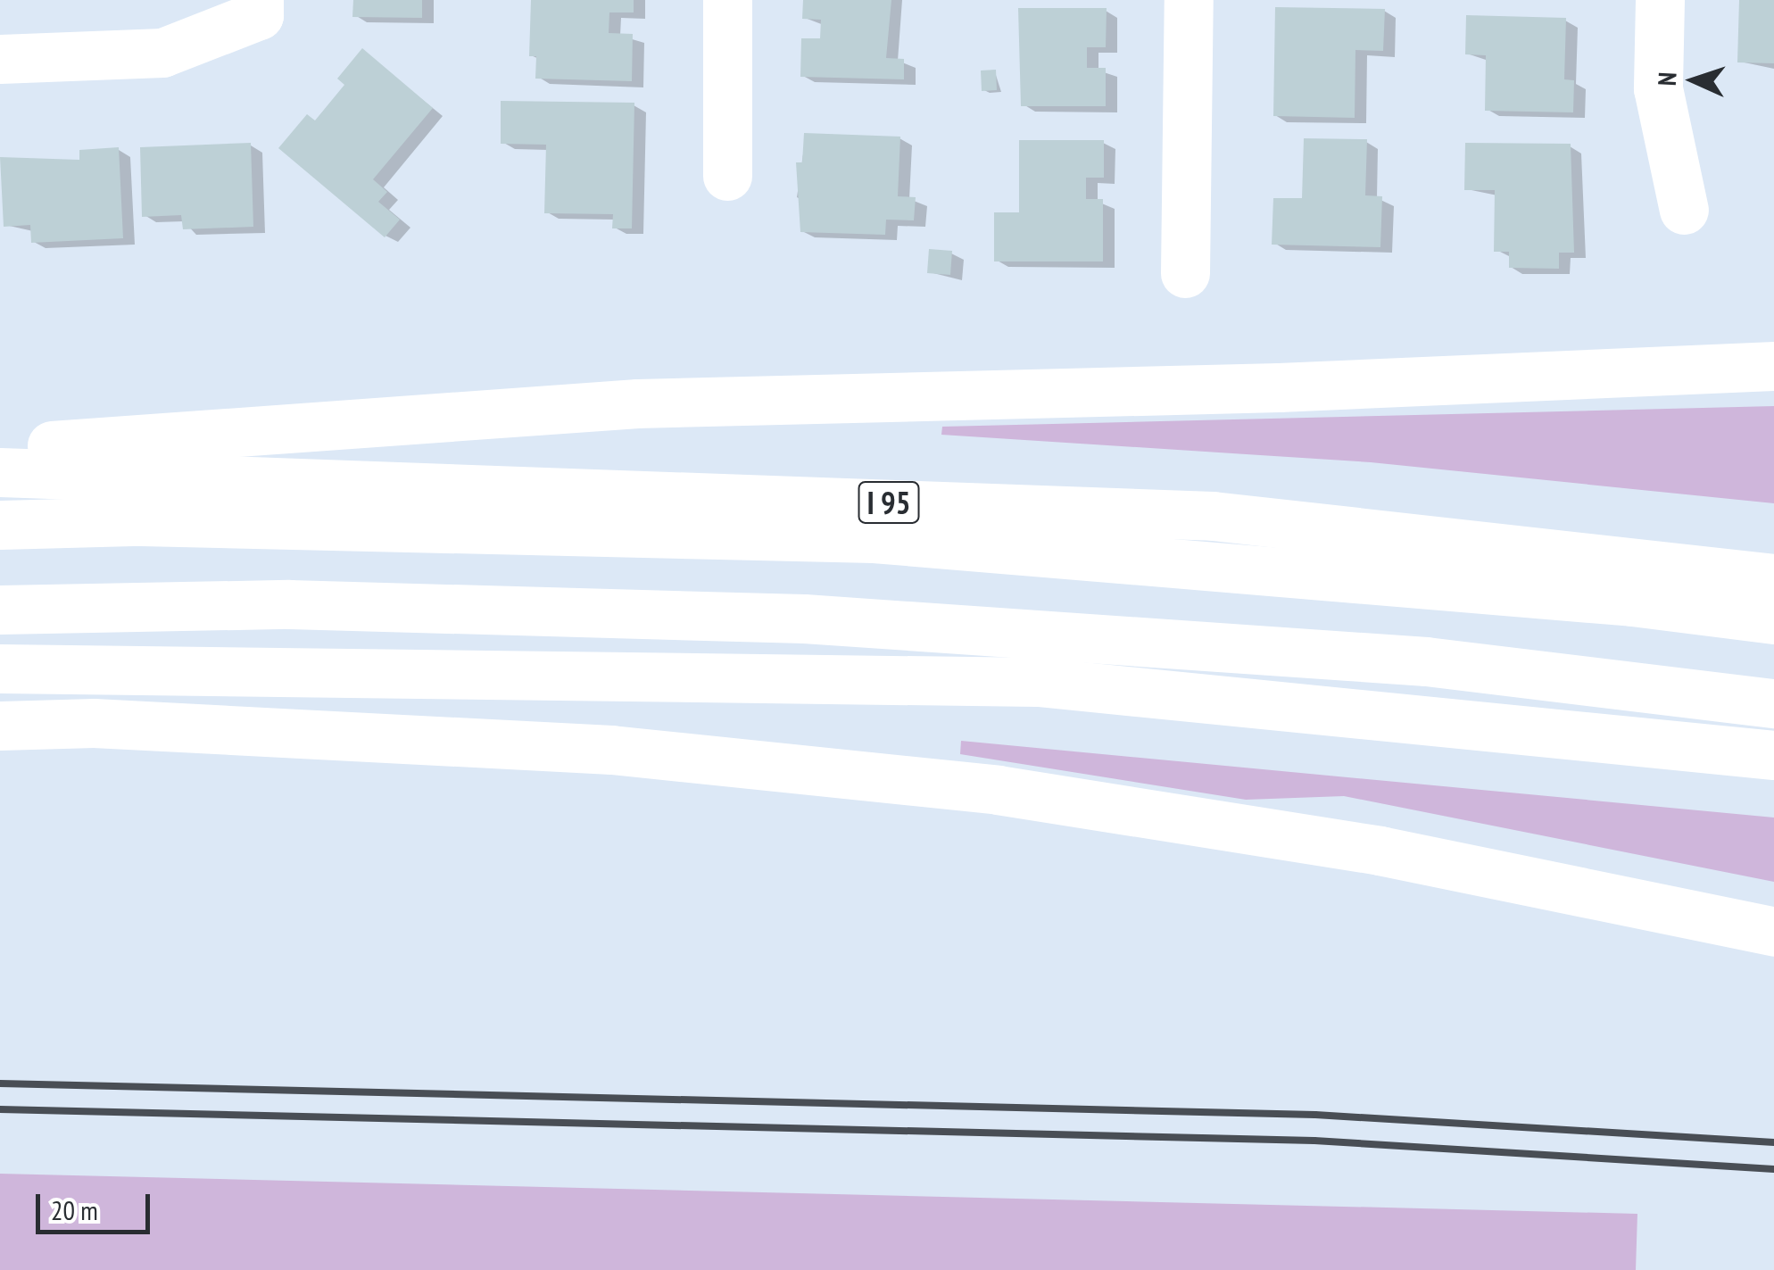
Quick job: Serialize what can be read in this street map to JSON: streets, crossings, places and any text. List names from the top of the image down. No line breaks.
{"streets":{"main road":["I 95"]},"scale_bar":"20 m","north":"left"}
